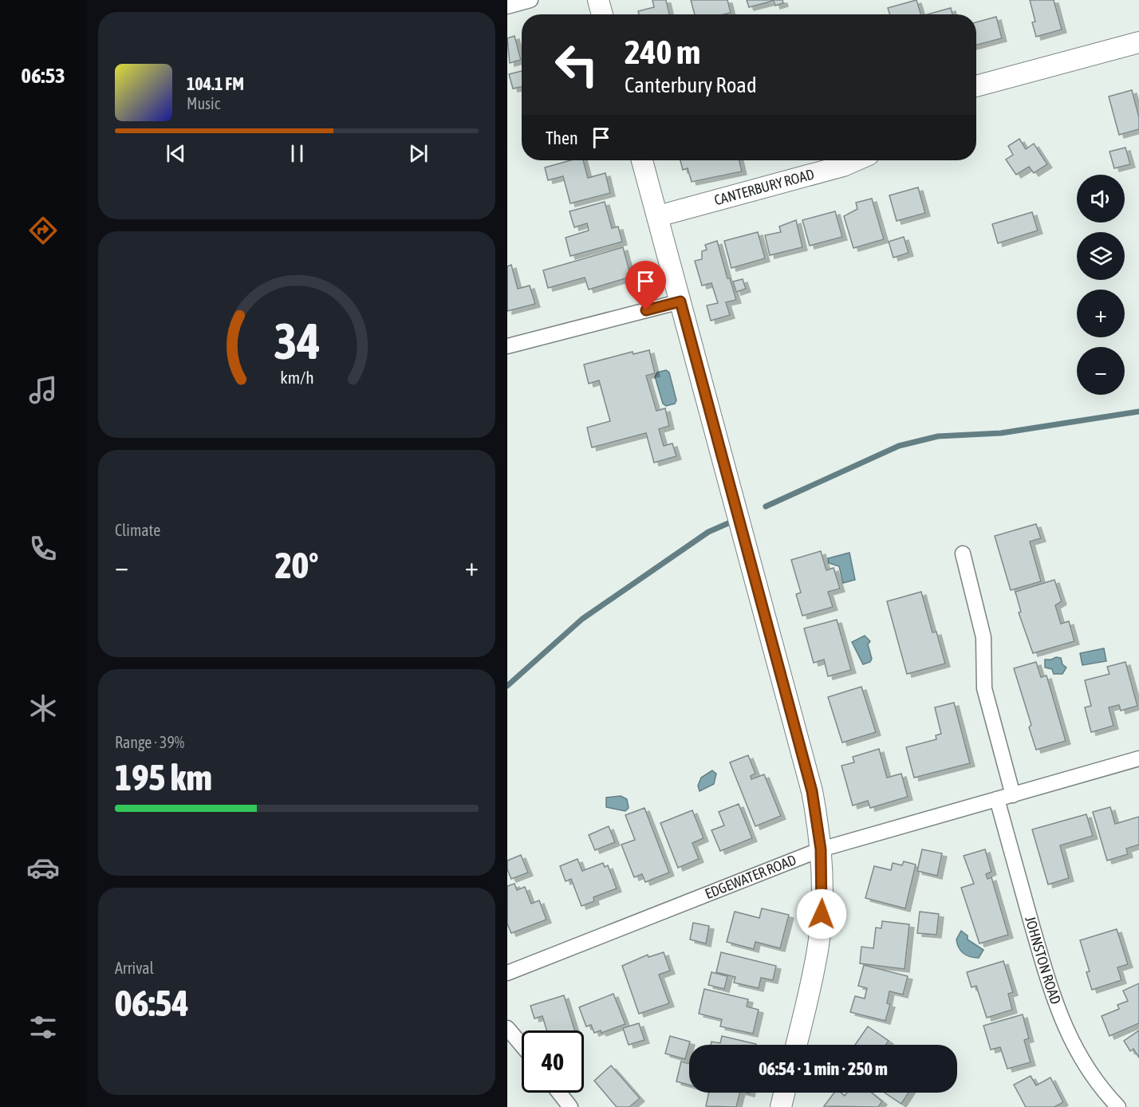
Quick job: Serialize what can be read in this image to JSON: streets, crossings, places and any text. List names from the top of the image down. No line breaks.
{"streets":{"street":["CANTERBURY ROAD","EDGEWATER ROAD","JOHNSTON ROAD"]},"crossings":[["EDGEWATER ROAD","JOHNSTON ROAD"]],"page":{"tabs":"06:53","turn":["240 m","Canterbury Road"],"song":["104.1 FM","Music"],"then":"Then","map_buttons":["+","−"],"tile":["Climate",["Range · 39%","195 km"],["Arrival","06:54"]],"heat":["−","20°","+"],"limit":"40","trip":"06:54 · 1 min · 250 m","gauge":["34","km/h"]}}
